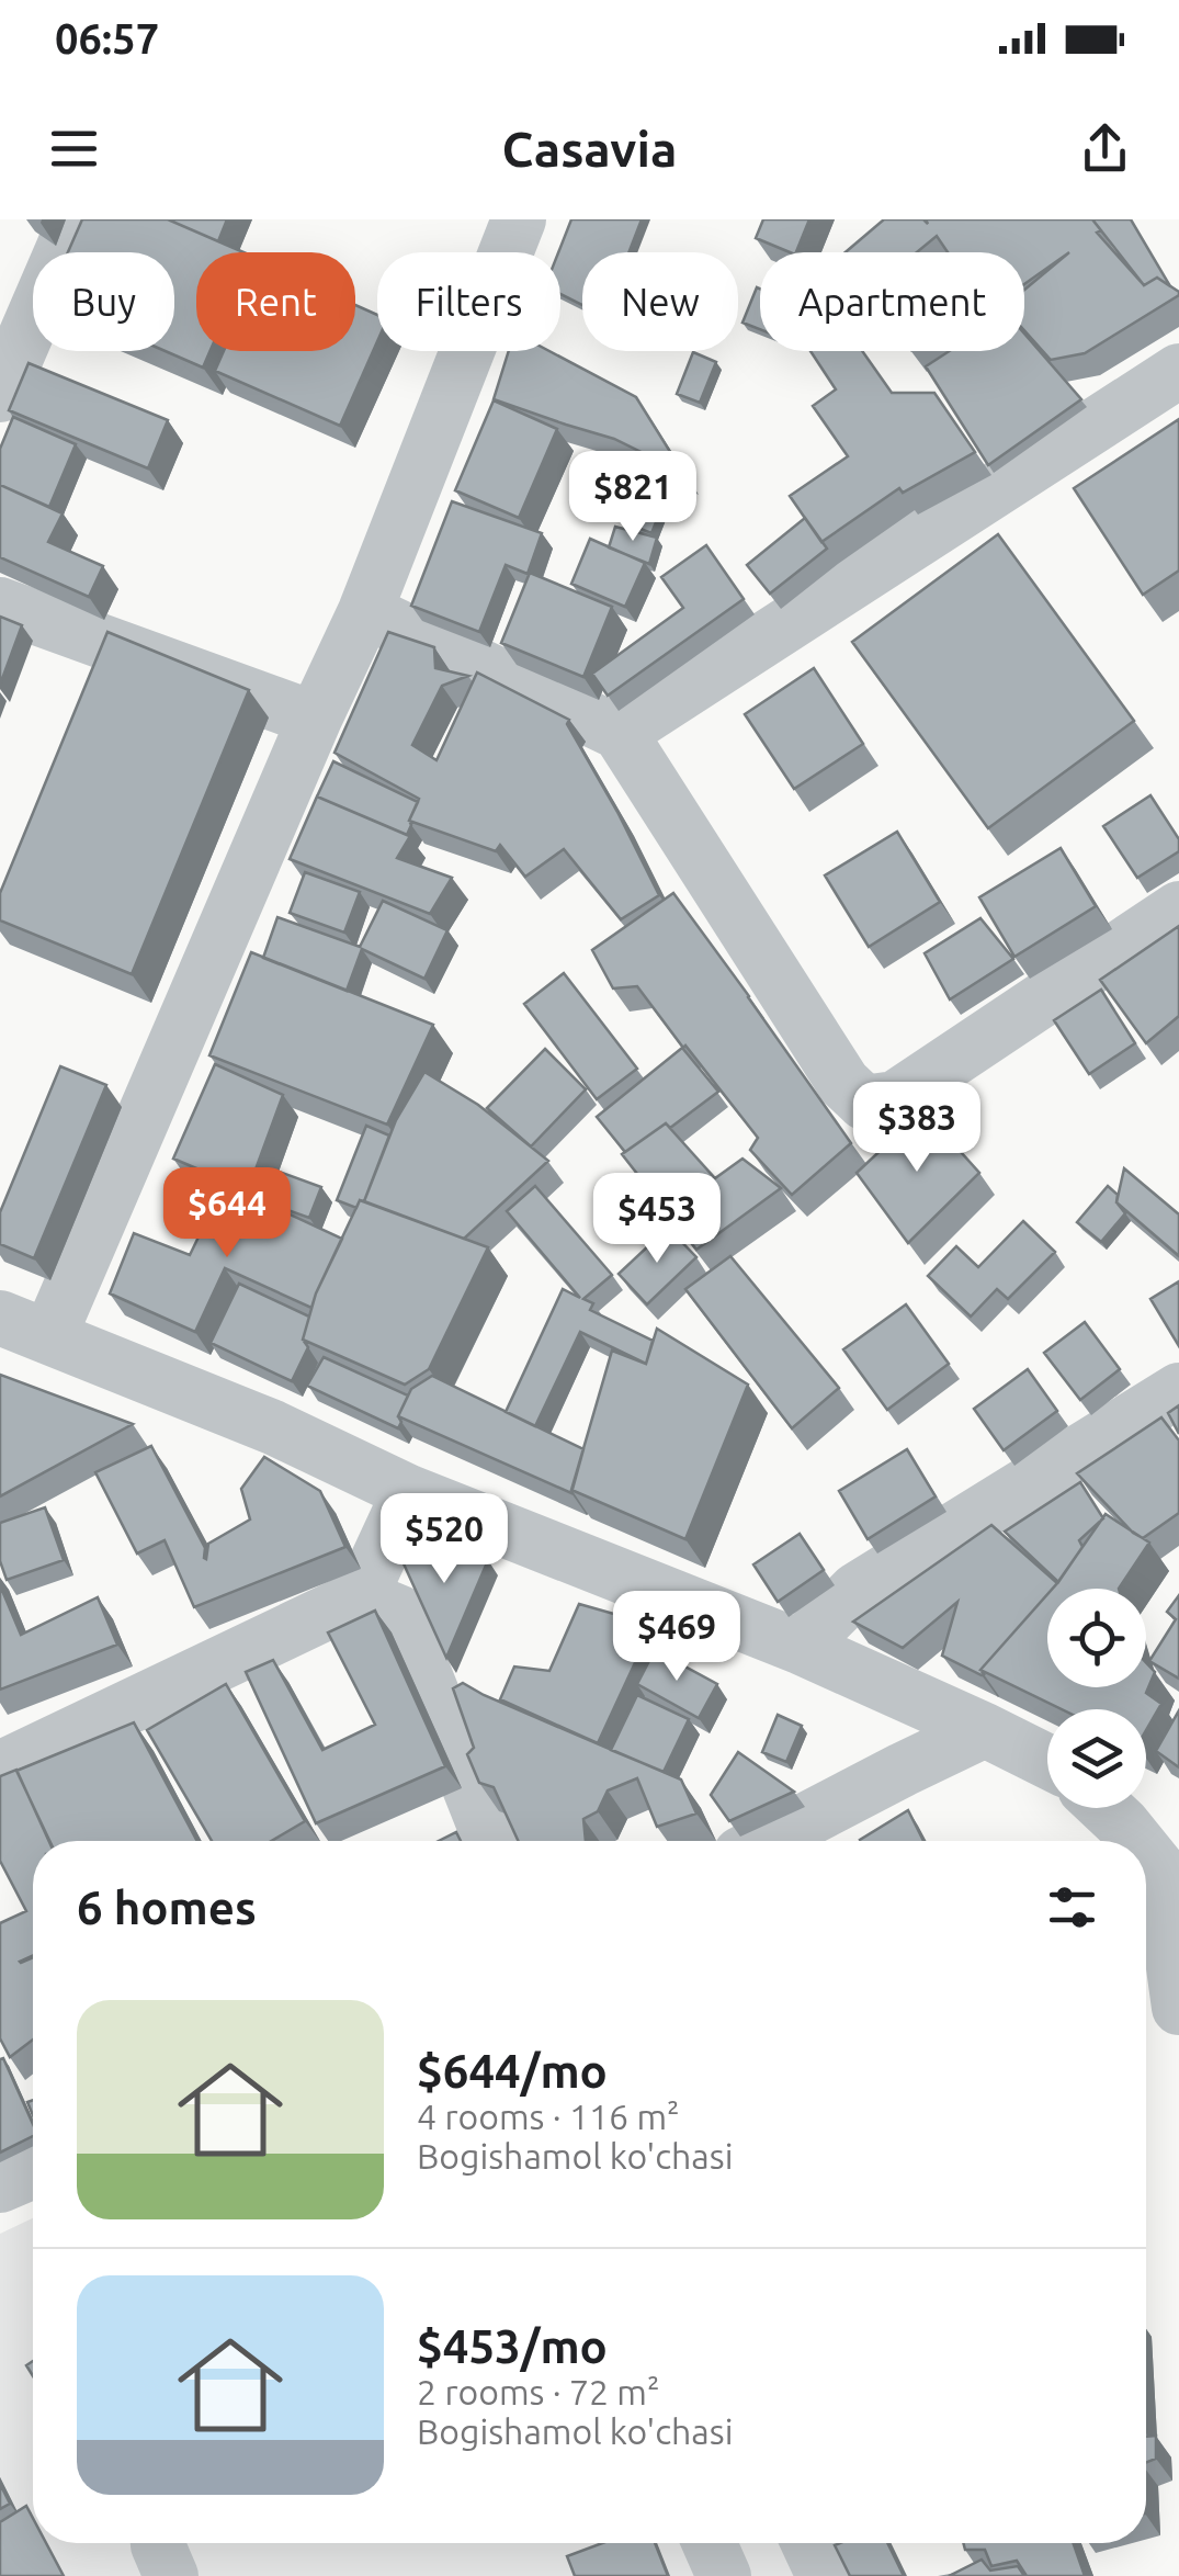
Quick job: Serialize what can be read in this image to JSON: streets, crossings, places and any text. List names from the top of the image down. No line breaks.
{"page":{"status":"06:57","header":"Casavia","chip":["Buy","Rent","Filters","New","Apartment"],"price":["$821","$383","$644","$453","$520","$469"],"heading":"6 homes","list":[{"name":"$644/mo","note":"4 rooms · 116 m² · Bogishamol ko'chasi"},{"name":"$453/mo","note":"2 rooms · 72 m² · Bogishamol ko'chasi"}]}}
